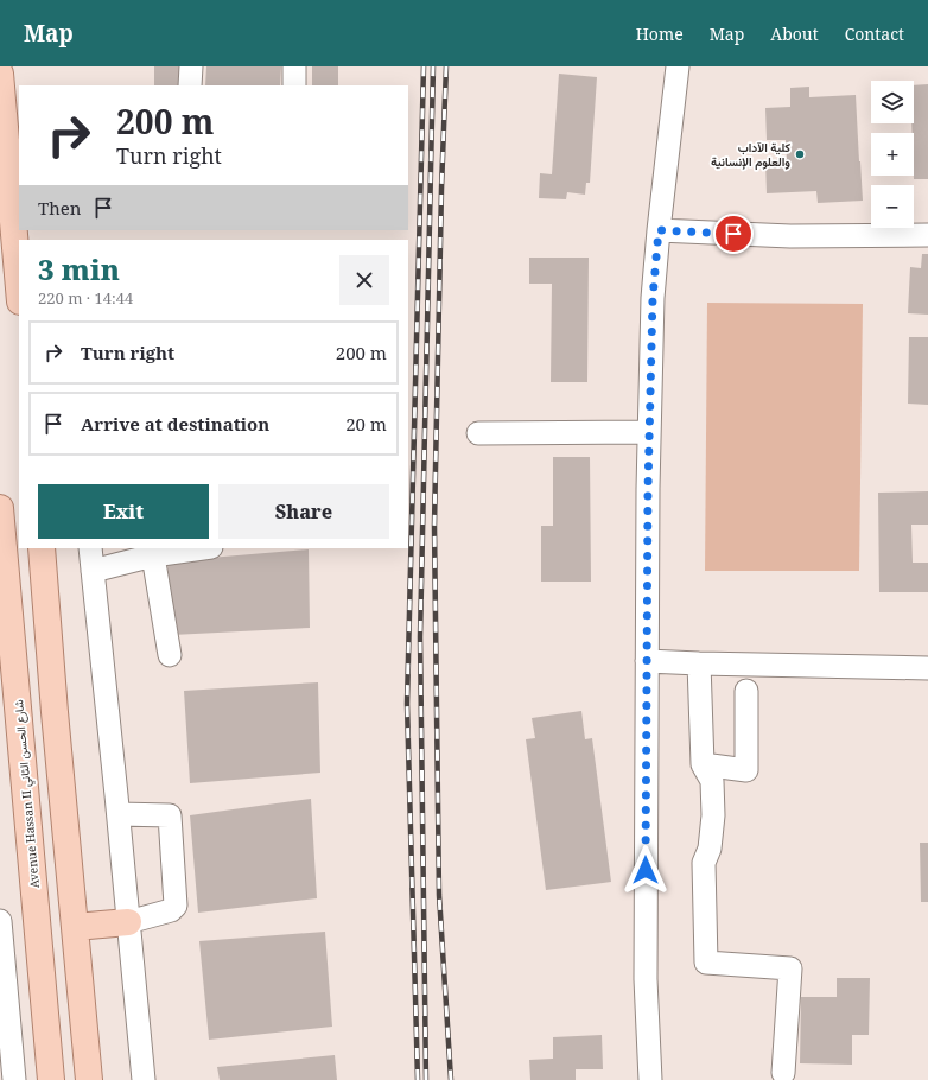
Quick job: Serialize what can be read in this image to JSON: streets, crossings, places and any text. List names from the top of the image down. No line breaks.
{"streets":{"main road":["Avenue Hassan II شارع الحسن الثاني"]},"places":["كلية الآداب والعلوم الإنسانية"],"page":{"header":"Map","nav":["Home","Map","About","Contact"],"map_buttons":["+","−"],"turn":["200 m","Turn right"],"then":"Then","heading":["3 min","220 m · 14:44"],"list":[{"name":"Turn right","value":"200 m"},{"name":"Arrive at destination","value":"20 m"}],"buttons":["Exit","Share"]}}
